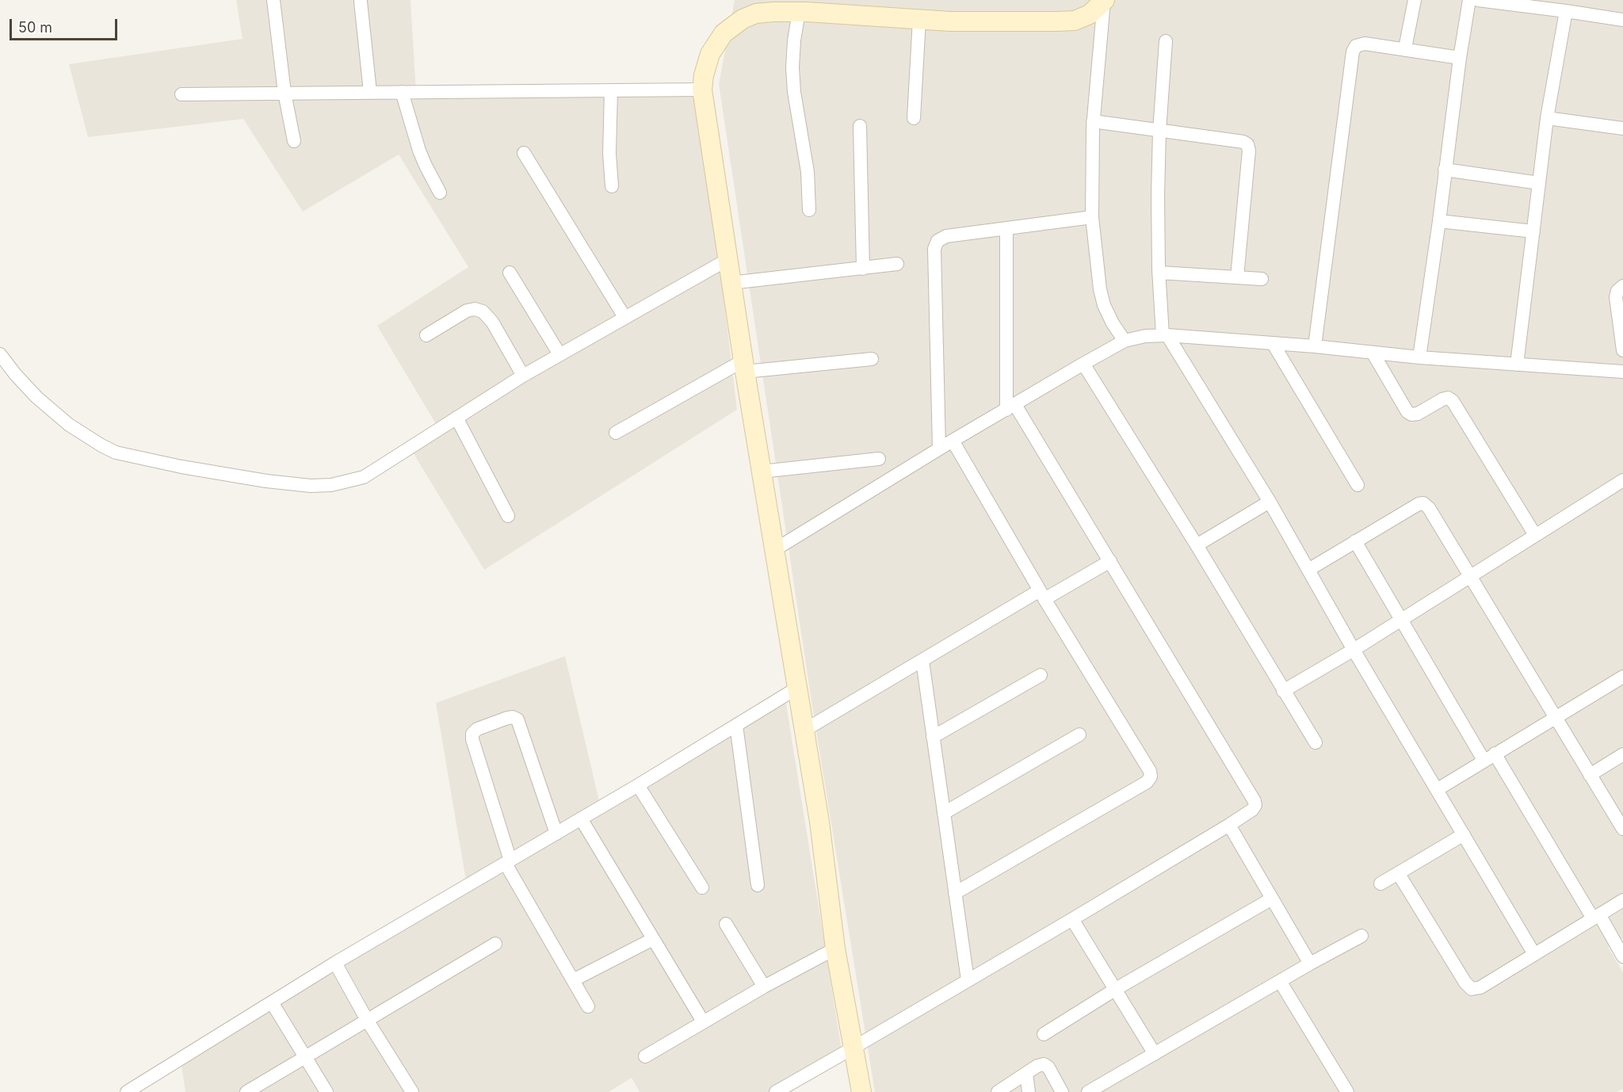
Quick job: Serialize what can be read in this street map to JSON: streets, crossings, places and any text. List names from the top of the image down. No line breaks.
{"scale_bar":"50 m"}
